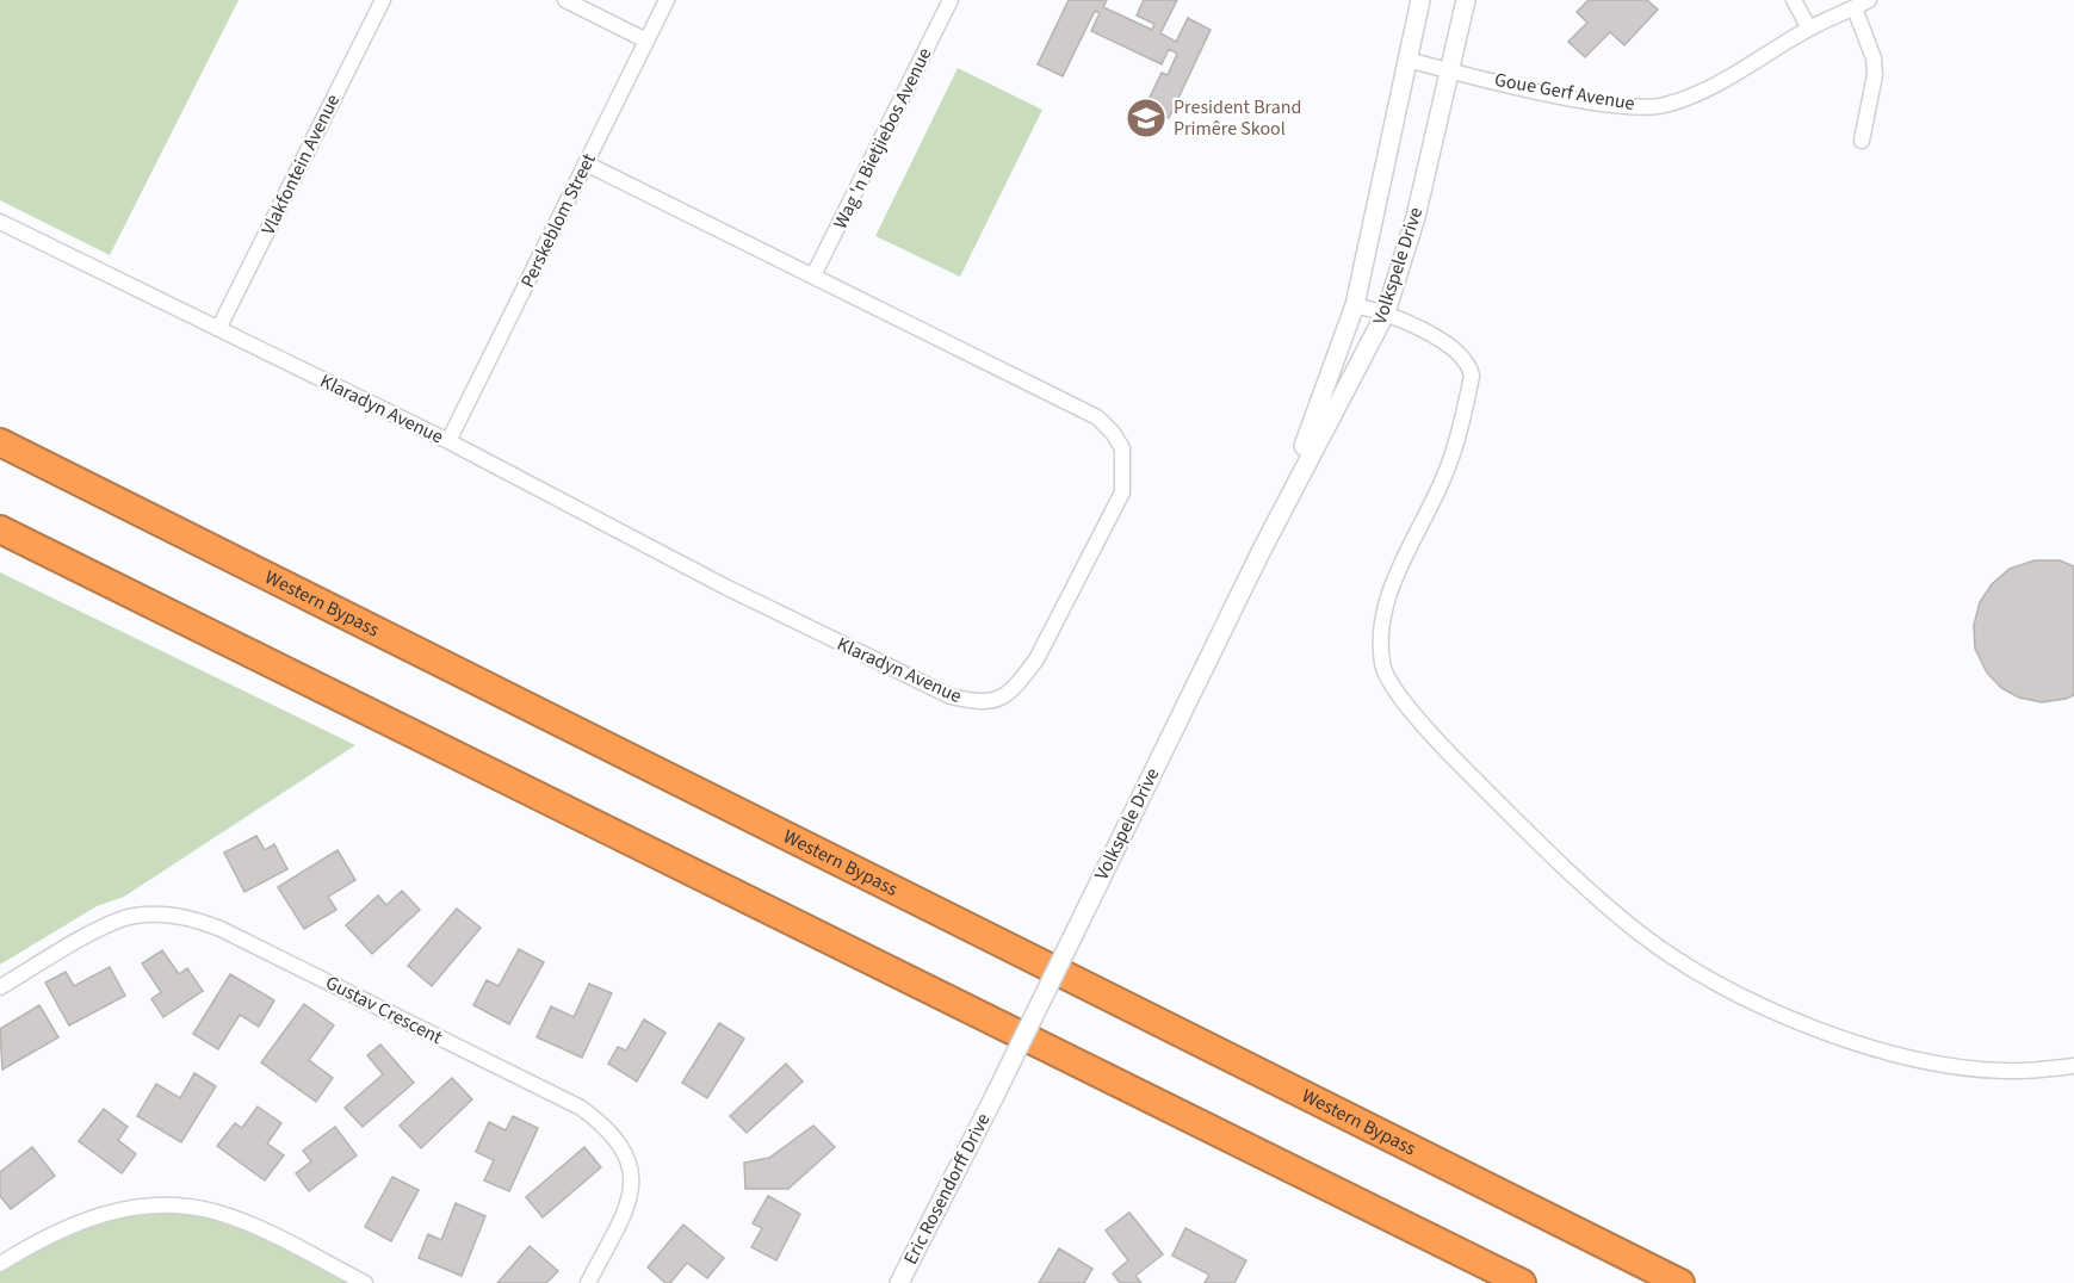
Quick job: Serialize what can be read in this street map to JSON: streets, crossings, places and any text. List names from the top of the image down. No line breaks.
{"streets":{"highway":["Western Bypass"],"street":["Goue Gerf Avenue","Wag 'n Bietjiebos Avenue","Vlakfontein Avenue","Perskeblom Street","Volkspele Drive","Klaradyn Avenue","Gustav Crescent","Eric Rosendorff Drive"]},"crossings":[["Goue Gerf Avenue","Volkspele Drive"],["Wag 'n Bietjiebos Avenue","Klaradyn Avenue"],["Vlakfontein Avenue","Klaradyn Avenue"],["Perskeblom Street","Klaradyn Avenue"],["Volkspele Drive","Eric Rosendorff Drive"]],"places":{"school or university":["President Brand Primêre Skool"]}}
